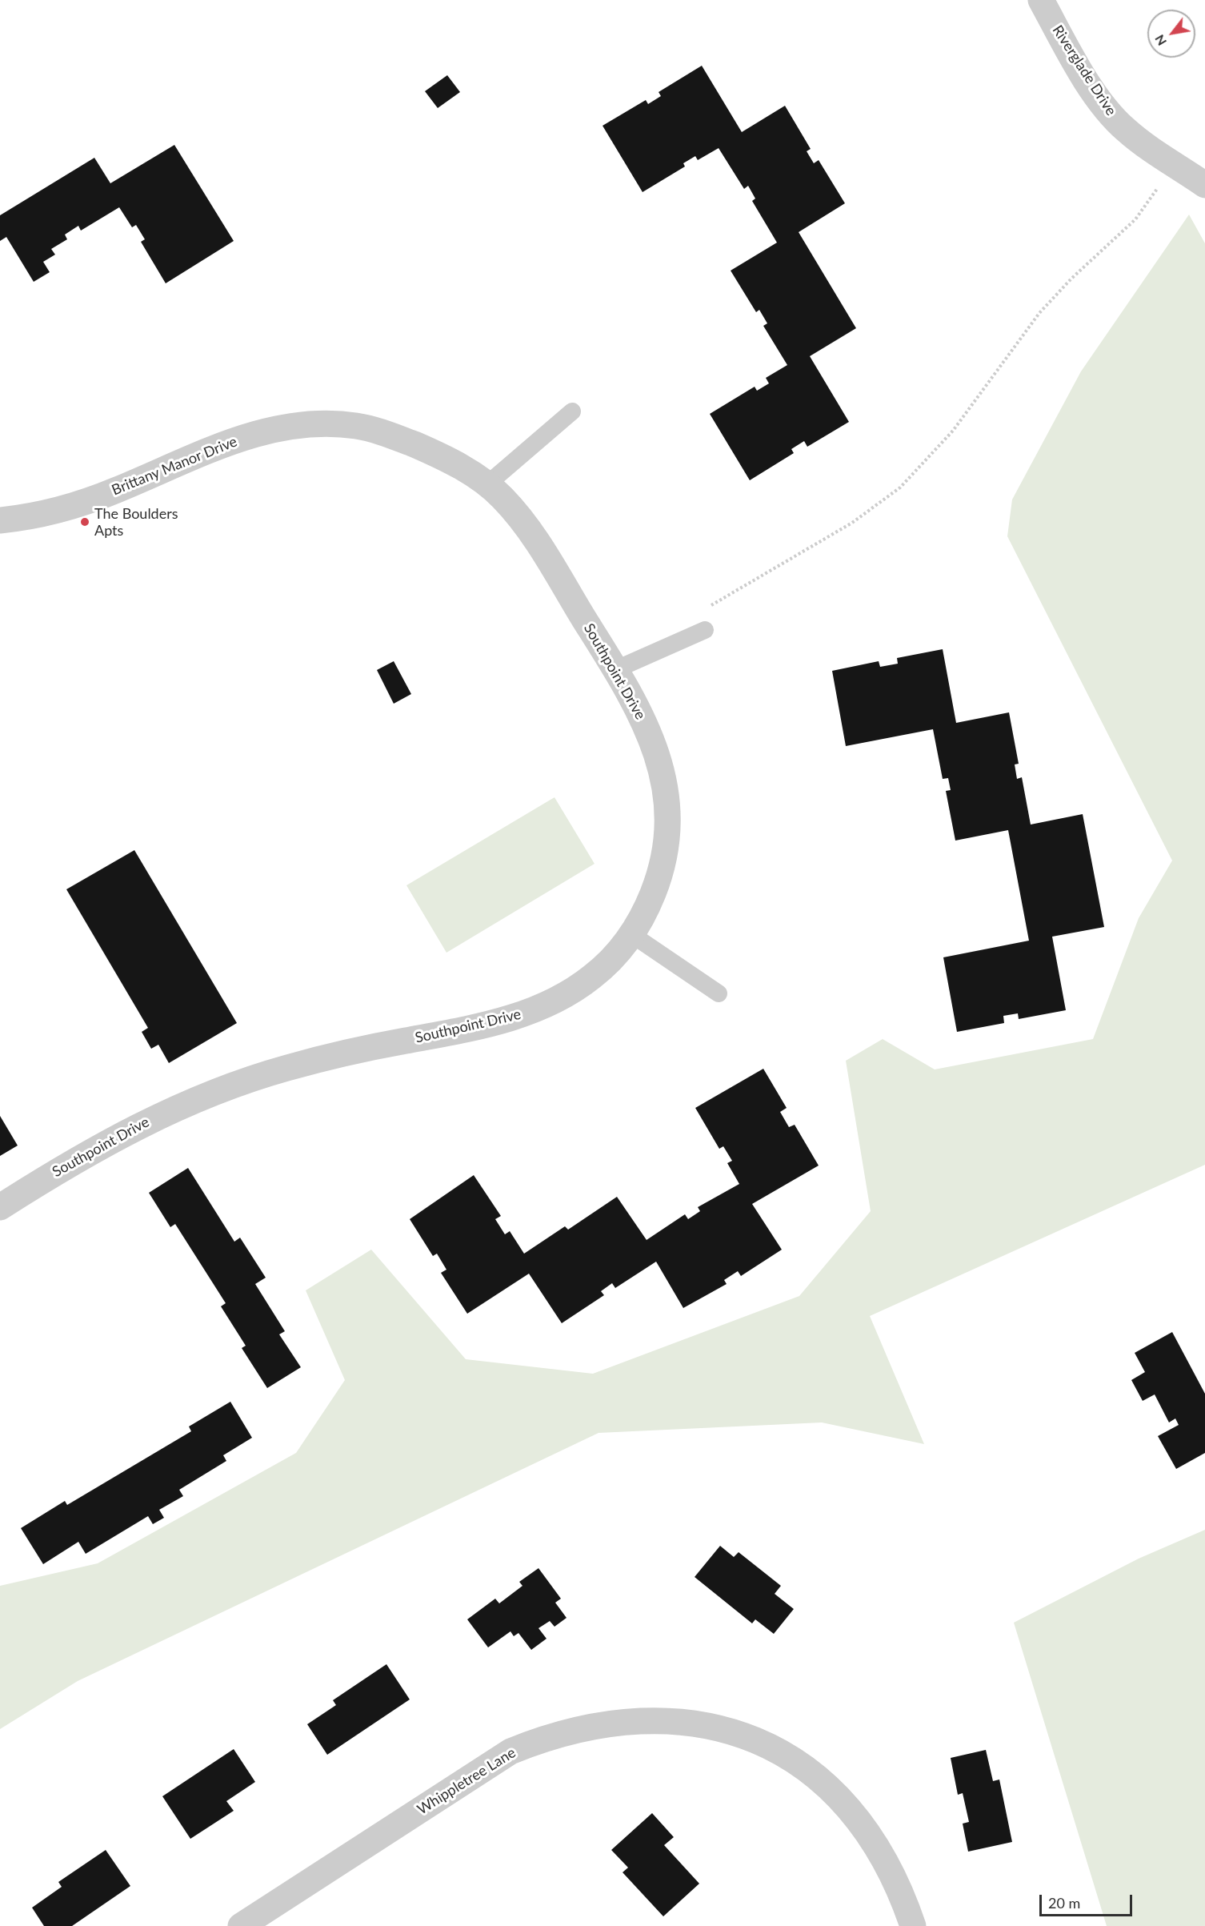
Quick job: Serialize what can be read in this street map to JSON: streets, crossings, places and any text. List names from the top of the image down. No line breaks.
{"streets":{"street":["Riverglade Drive","Brittany Manor Drive","Southpoint Drive","Whippletree Lane"]},"crossings":[["Brittany Manor Drive","Southpoint Drive"]],"places":["The Boulders Apts"],"scale_bar":"20 m","north":"bottom left"}
